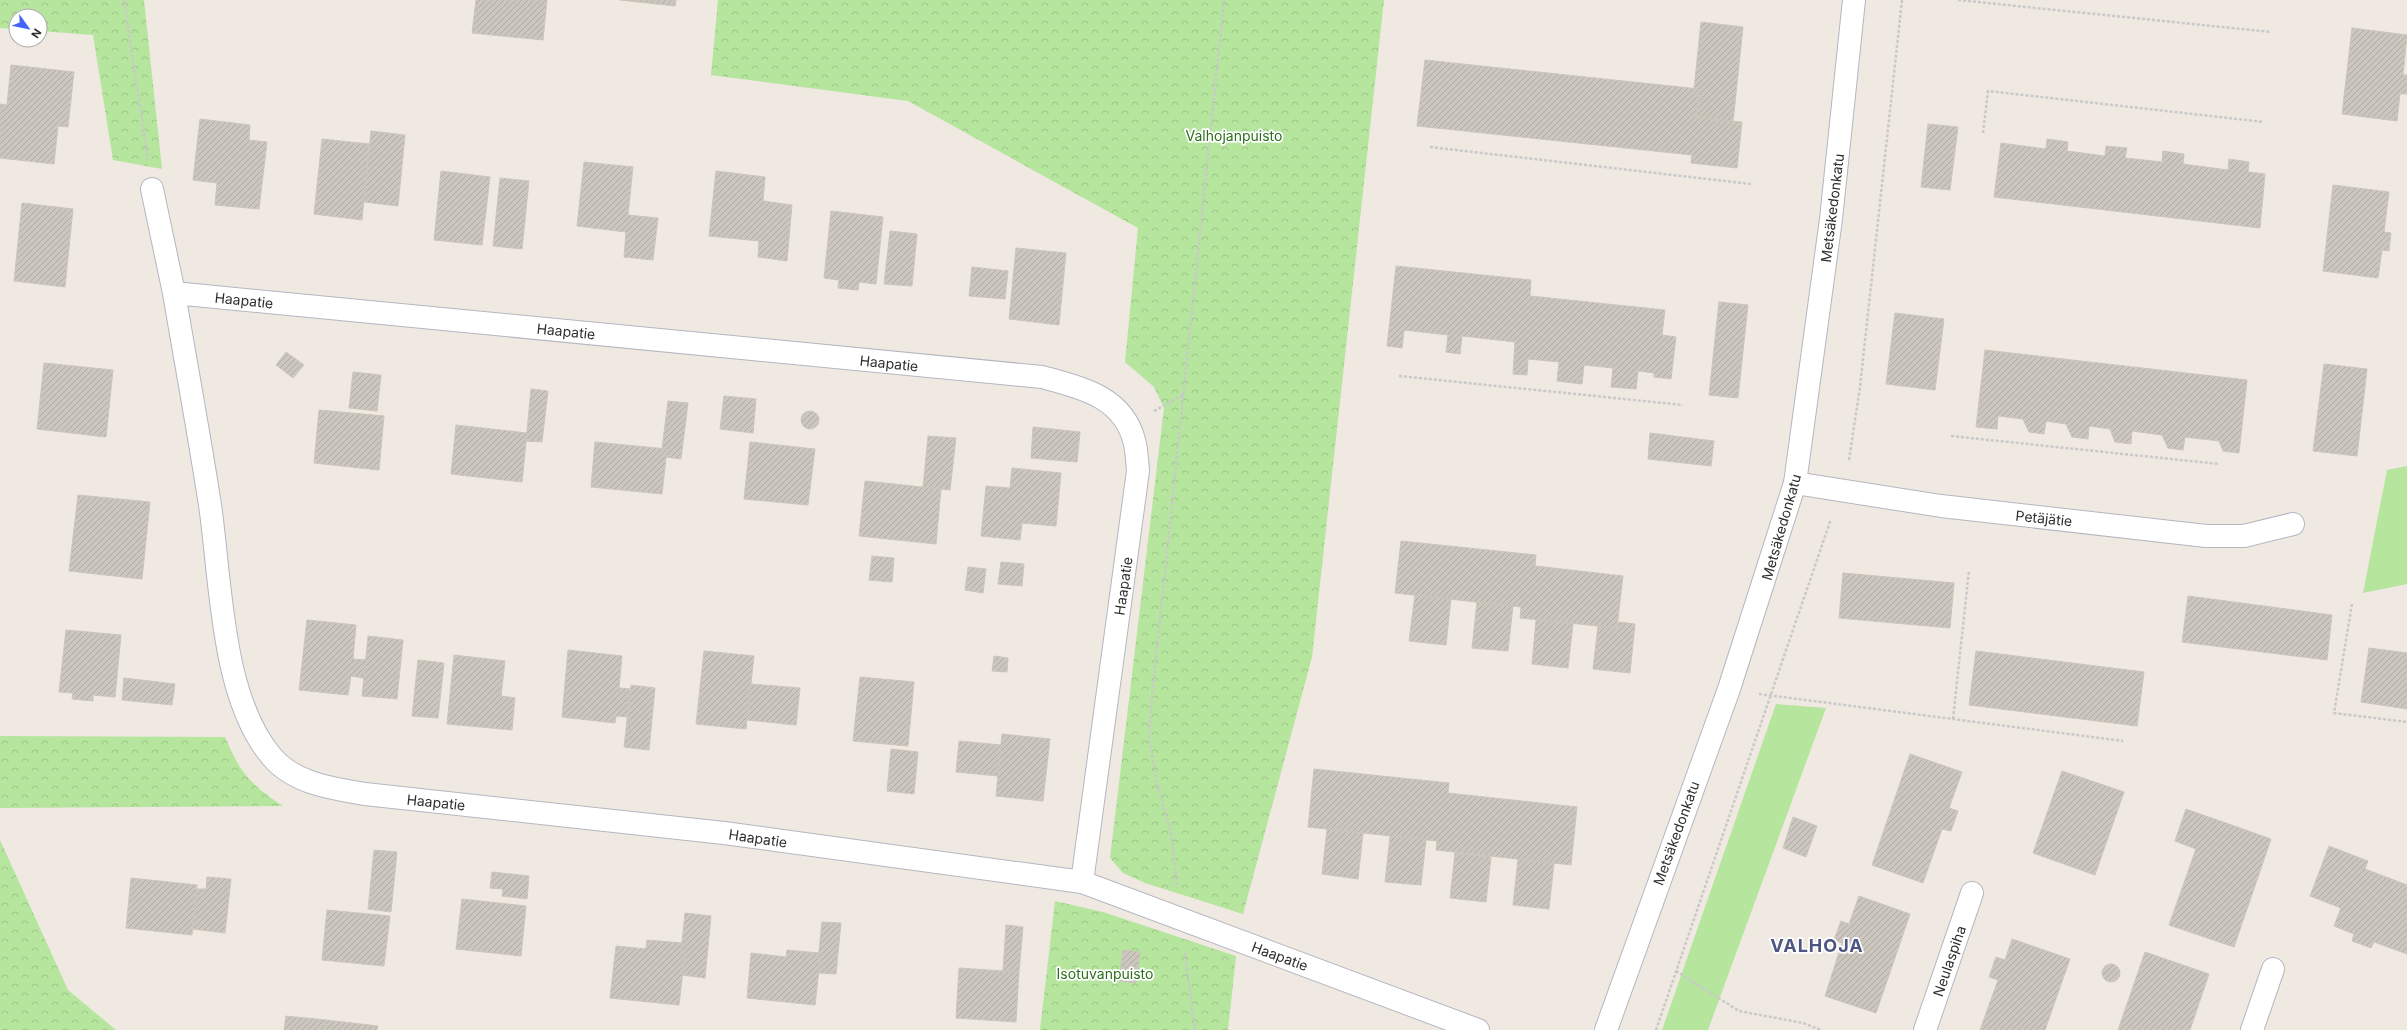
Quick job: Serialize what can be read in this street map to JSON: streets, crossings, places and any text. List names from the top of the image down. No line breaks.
{"streets":{"street":["Metsäkedonkatu","Haapatie","Petäjätie","Neulaspiha"]},"crossings":[["Metsäkedonkatu","Petäjätie"]],"districts":["VALHOJA"],"parks":["Valhojanpuisto","Isotuvanpuisto"],"north":"bottom right"}
